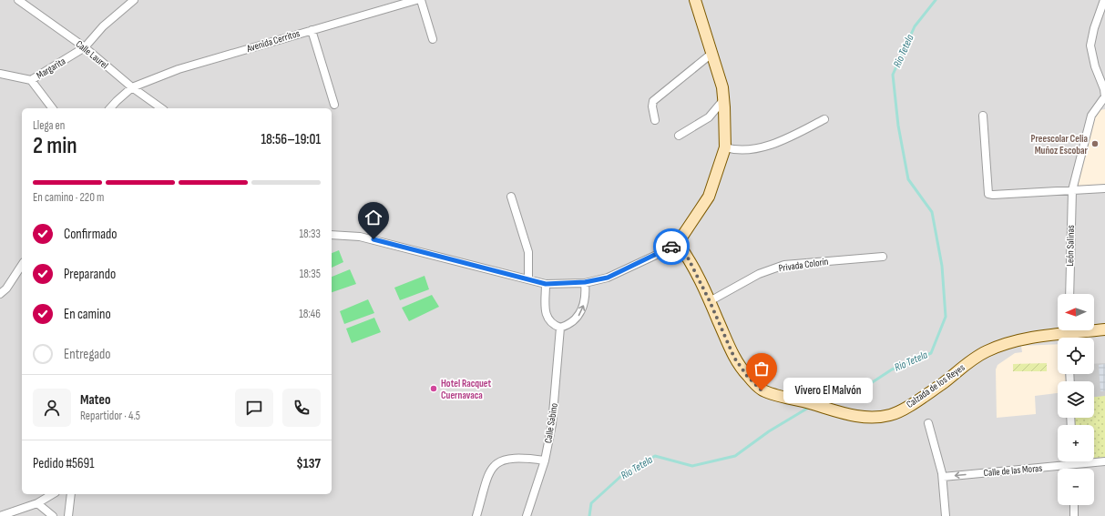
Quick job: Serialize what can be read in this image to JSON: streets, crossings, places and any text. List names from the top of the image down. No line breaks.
{"streets":{"street":["Avenida Cerritos","Calle Laurel","Margarita","León Salinas","Privada Colorín","Calzada de los Reyes","Calle Sabino","Calle de las Moras"]},"crossings":[["Avenida Cerritos","Calle Laurel"],["Calle Laurel","Margarita"],["Privada Colorín","Calzada de los Reyes"]],"one_way":["Calle de las Moras"],"water":["Rio Tetela"],"places":["Preescolar Celia Muñoz Escobar","Hotel Racquet Cuernavaca","Vivero El Malvón"],"north":"left","page":{"heading":["2 min","Llega en","18:56–19:01"],"panel":["Mateo","Repartidor · 4.5","Pedido #5691","$137"],"bar":"En camino · 220 m","list":[["Confirmado","18:33"],["Preparando","18:35"],["En camino","18:46"],"Entregado"],"map_buttons":["+","−"],"bubble":"Vivero El Malvón"}}
